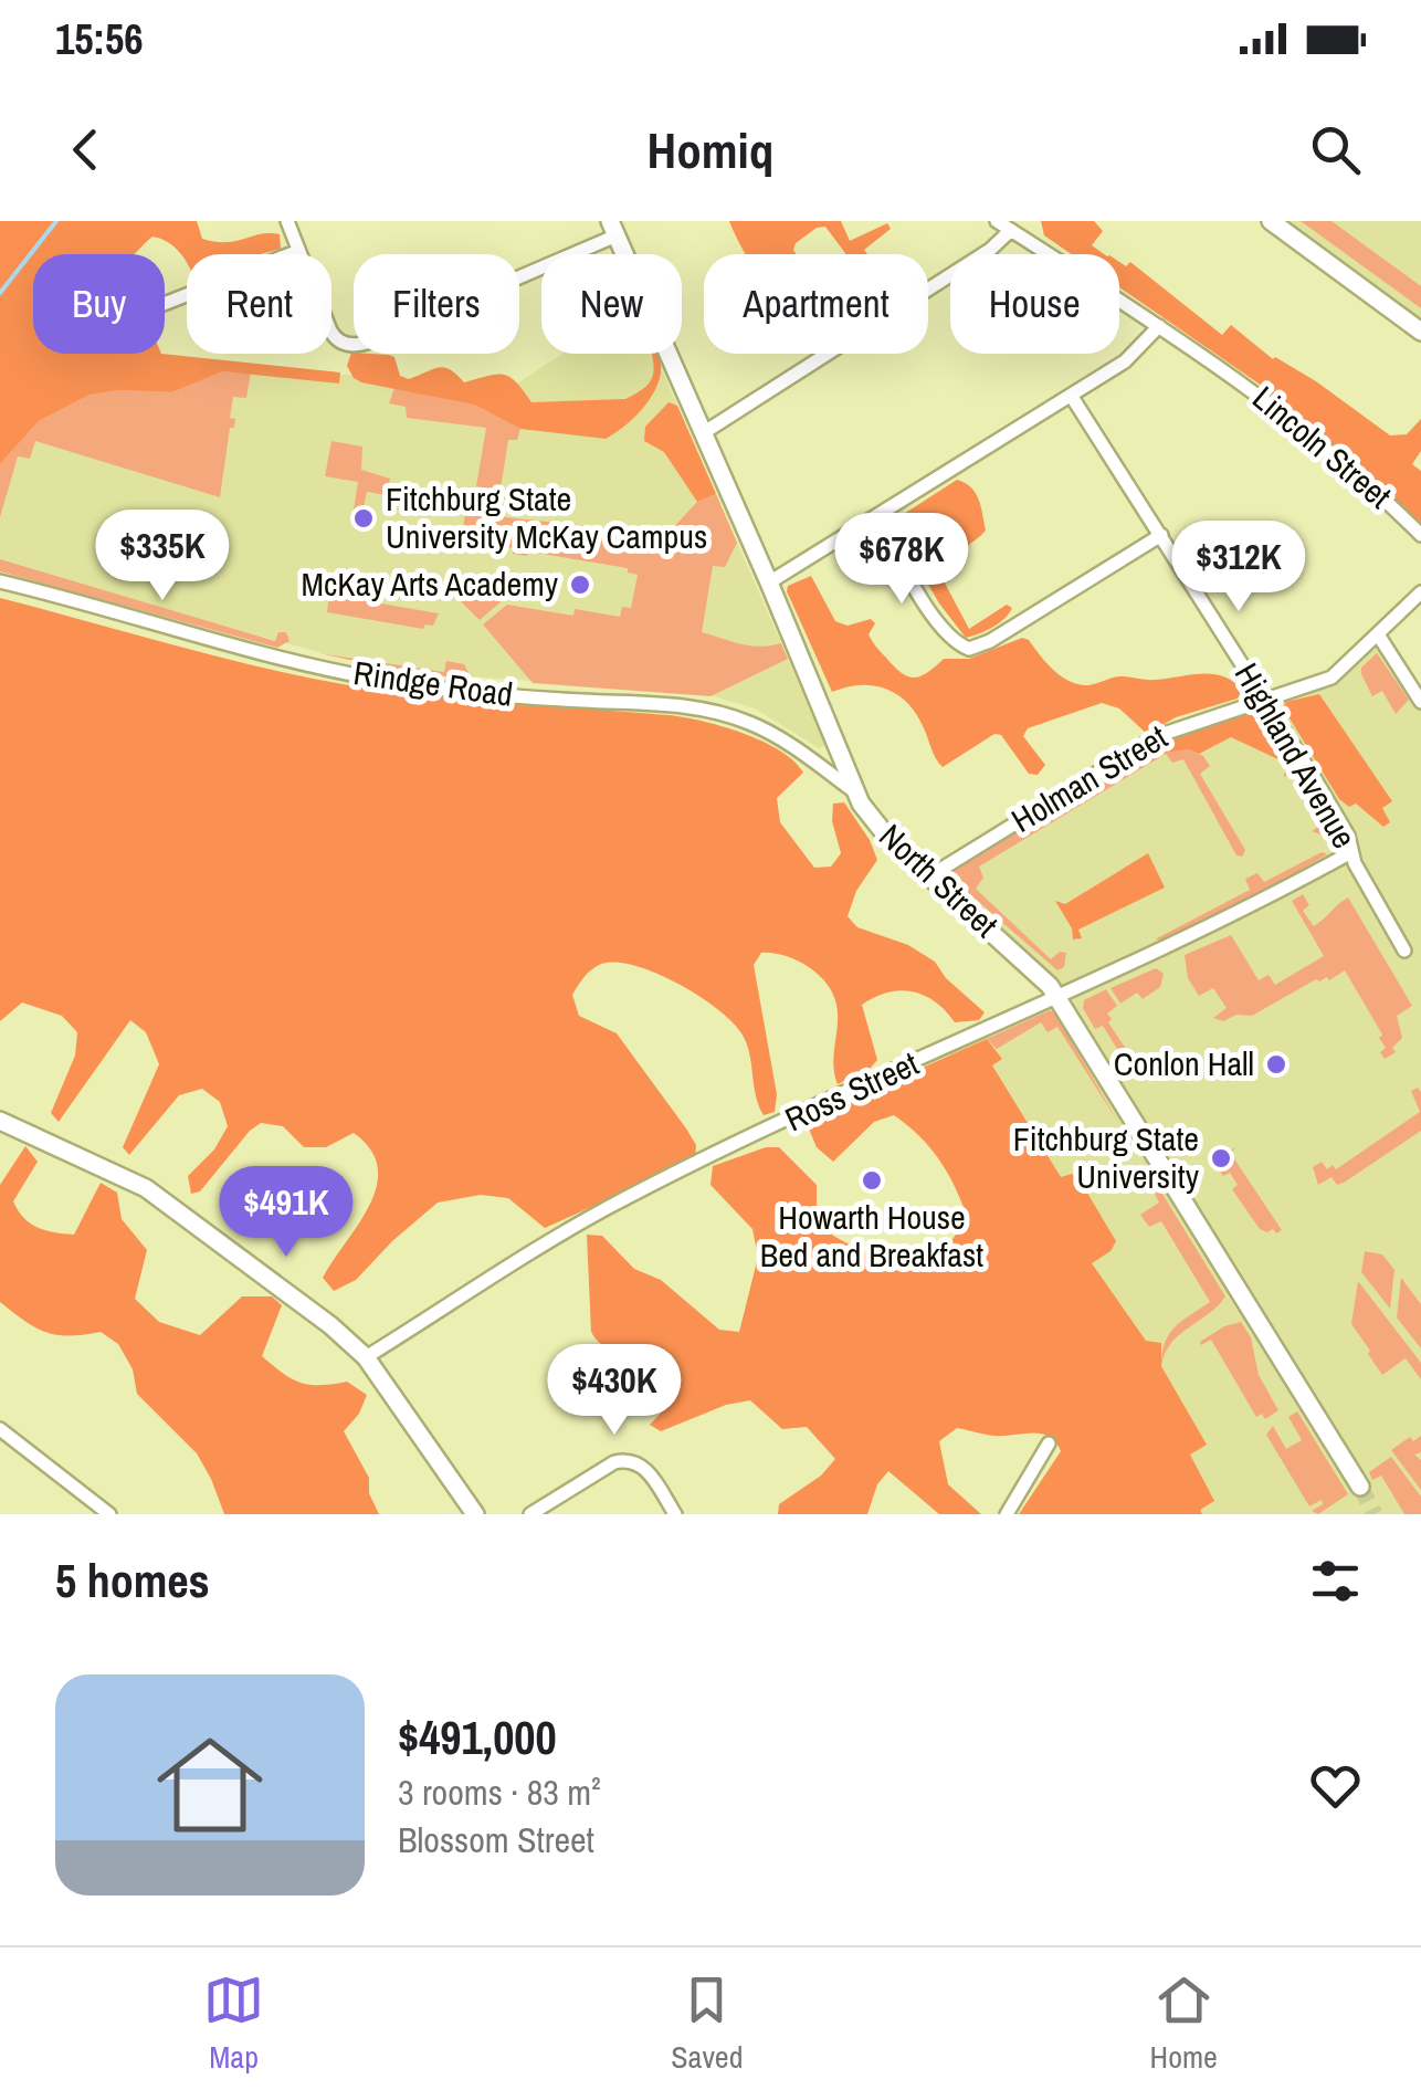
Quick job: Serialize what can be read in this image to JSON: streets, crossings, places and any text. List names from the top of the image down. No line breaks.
{"streets":{"street":["Lincoln Street","Rindge Road","Highland Avenue","Holman Street","North Street","Ross Street"]},"crossings":[["Rindge Road","North Street"],["Highland Avenue","Holman Street"],["Highland Avenue","Ross Street"],["Holman Street","North Street"],["North Street","Ross Street"]],"places":["Fitchburg State University McKay Campus","McKay Arts Academy","Conlon Hall","Fitchburg State University","Howarth House Bed and Breakfast"],"page":{"status":"15:56","header":"Homiq","chip":["Buy","Rent","Filters","New","Apartment","House"],"price":["$335K","$678K","$312K","$491K","$430K"],"heading":"5 homes","list":[{"name":"$491,000","note":"3 rooms · 83 m² · Blossom Street"}],"tabs":["Map","Saved","Home"]}}
